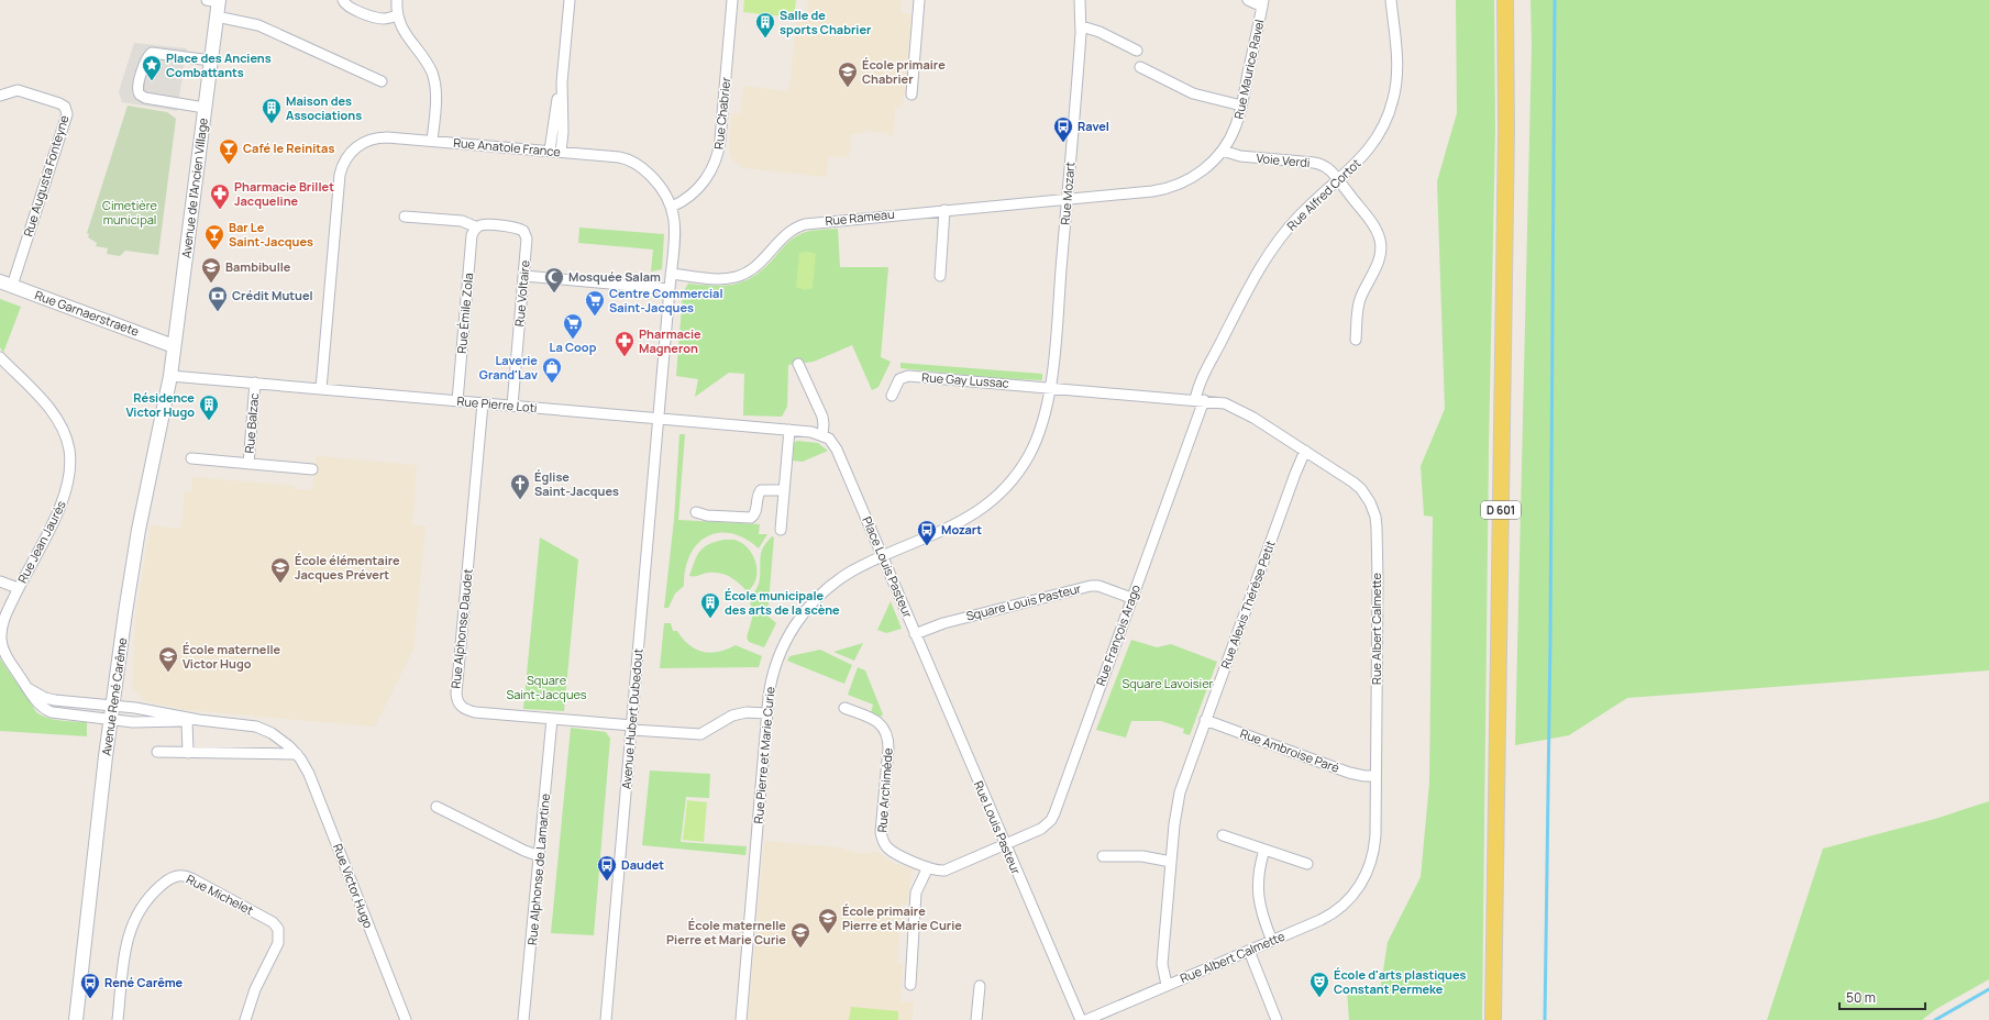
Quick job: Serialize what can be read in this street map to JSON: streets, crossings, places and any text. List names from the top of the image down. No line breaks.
{"streets":{"main road":["D 601"],"street":["Rue Maurice Ravel","Rue Chabrier","Rue Anatole France","Voie Verdi","Rue Augusta Fonteyne","Avenue de l'Ancien Village","Rue Mozart","Rue Alfred Cortot","Rue Rameau","Rue Voltaire","Rue Garnaerstraete","Rue Émile Zola","Rue Gay Lussac","Rue Pierre Loti","Rue Balzac","Rue Jean Jaurès","Place Louis Pasteur","Square Louis Pasteur","Rue Alexis Thérèse Petit","Rue Alphonse Daudet","Rue Albert Calmette","Rue François Arago","Avenue René Carême","Avenue Hubert Dubedout","Rue Ambroise Paré","Rue Pierre et Marie Curie","Rue Archimède","Rue Louis Pasteur","Rue Alphonse de Lamartine","Rue Victor Hugo","Rue Michelet"]},"crossings":[["Rue Maurice Ravel","Voie Verdi"],["Rue Maurice Ravel","Rue Mozart"],["Rue Maurice Ravel","Rue Rameau"],["Rue Chabrier","Rue Anatole France"],["Rue Anatole France","Rue Rameau"],["Rue Anatole France","Rue Pierre Loti"],["Rue Anatole France","Avenue Hubert Dubedout"],["Voie Verdi","Rue Alfred Cortot"],["Rue Augusta Fonteyne","Rue Garnaerstraete"],["Avenue de l'Ancien Village","Rue Garnaerstraete"],["Avenue de l'Ancien Village","Rue Pierre Loti"],["Avenue de l'Ancien Village","Avenue René Carême"],["Rue Mozart","Rue Rameau"],["Rue Mozart","Rue Gay Lussac"],["Rue Mozart","Rue Albert Calmette"],["Rue Mozart","Rue Pierre et Marie Curie"],["Rue Alfred Cortot","Rue Albert Calmette"],["Rue Alfred Cortot","Rue François Arago"],["Rue Voltaire","Rue Émile Zola"],["Rue Voltaire","Rue Pierre Loti"],["Rue Émile Zola","Rue Pierre Loti"],["Rue Gay Lussac","Rue Albert Calmette"],["Rue Gay Lussac","Rue Pierre et Marie Curie"],["Rue Pierre Loti","Rue Balzac"],["Rue Pierre Loti","Place Louis Pasteur"],["Rue Pierre Loti","Rue Alphonse Daudet"],["Rue Pierre Loti","Avenue René Carême"],["Rue Pierre Loti","Avenue Hubert Dubedout"],["Rue Jean Jaurès","Avenue René Carême"],["Rue Jean Jaurès","Rue Victor Hugo"],["Place Louis Pasteur","Square Louis Pasteur"],["Place Louis Pasteur","Rue Pierre et Marie Curie"],["Place Louis Pasteur","Rue Louis Pasteur"],["Square Louis Pasteur","Rue François Arago"],["Square Louis Pasteur","Rue Louis Pasteur"],["Rue Alexis Thérèse Petit","Rue Albert Calmette"],["Rue Alexis Thérèse Petit","Rue Ambroise Paré"],["Rue Alphonse Daudet","Avenue Hubert Dubedout"],["Rue Alphonse Daudet","Rue Pierre et Marie Curie"],["Rue Alphonse Daudet","Rue Alphonse de Lamartine"],["Rue Albert Calmette","Rue François Arago"],["Rue Albert Calmette","Rue Ambroise Paré"],["Rue Albert Calmette","Rue Pierre et Marie Curie"],["Rue François Arago","Rue Archimède"],["Rue François Arago","Rue Louis Pasteur"],["Avenue René Carême","Rue Victor Hugo"],["Rue Archimède","Rue Louis Pasteur"]],"parks":["Cimetière municipal","Square Saint-Jacques","Square Lavoisier"],"places":{"building":["Salle de sports Chabrier","Maison des Associations","Résidence Victor Hugo","École municipale des arts de la scène"],"place":["Place des Anciens Combattants"],"school or university":["École primaire Chabrier","Bambibulle","École élémentaire Jacques Prévert","École maternelle Victor Hugo","École primaire Pierre et Marie Curie","École maternelle Pierre et Marie Curie"],"bus stop":["Ravel","Mozart","Daudet","René Carême"],"bar":["Café le Reinitas","Bar Le Saint-Jacques"],"pharmacy":["Pharmacie Brillet Jacqueline","Pharmacie Magneron"],"mosque":["Mosquée Salam"],"bank":["Crédit Mutuel"],"supermarket":["Centre Commercial Saint-Jacques","La Coop"],"shop":["Laverie Grand'Lav"],"church":["Église Saint-Jacques"],"theatre":["École d'arts plastiques Constant Permeke"]},"scale_bar":"50 m"}
